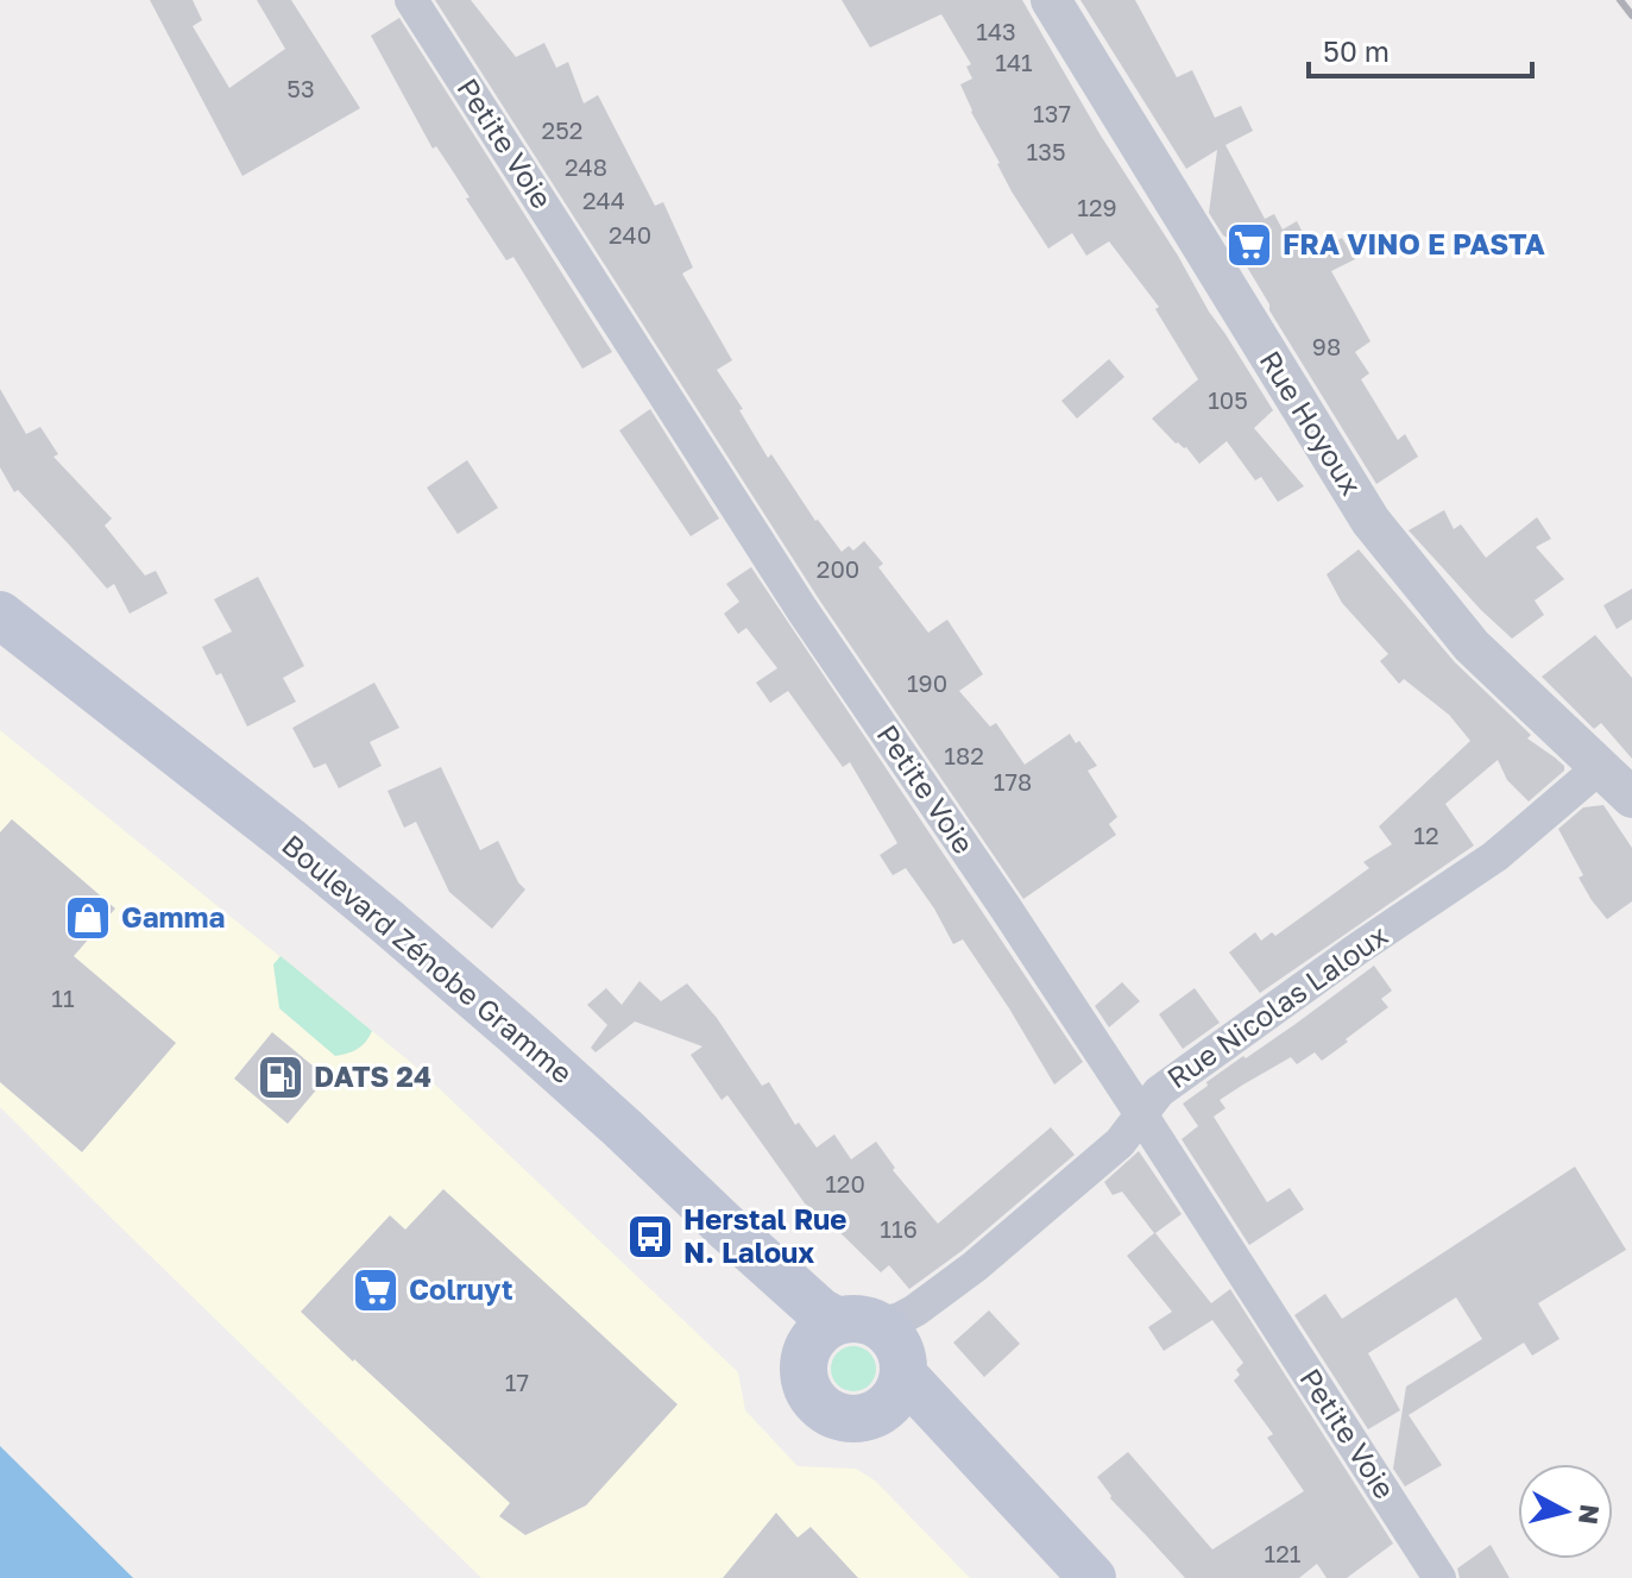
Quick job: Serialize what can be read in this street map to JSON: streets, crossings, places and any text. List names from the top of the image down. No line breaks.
{"streets":{"main road":["Boulevard Zénobe Gramme"],"street":["Petite Voie","Rue Hoyoux","Rue Nicolas Laloux"]},"crossings":[["Petite Voie","Rue Nicolas Laloux"],["Rue Hoyoux","Rue Nicolas Laloux"],["Boulevard Zénobe Gramme","Rue Nicolas Laloux"]],"places":{"supermarket":["FRA VINO E PASTA","Colruyt"],"shop":["Gamma"],"fuel station":["DATS 24"],"bus stop":["Herstal Rue N. Laloux"]},"house_numbers":["143","141","53","137","252","135","248","244","129","240","98","105","200","190","182","178","12","11","120","116","17","121"],"scale_bar":"50 m","north":"right"}
